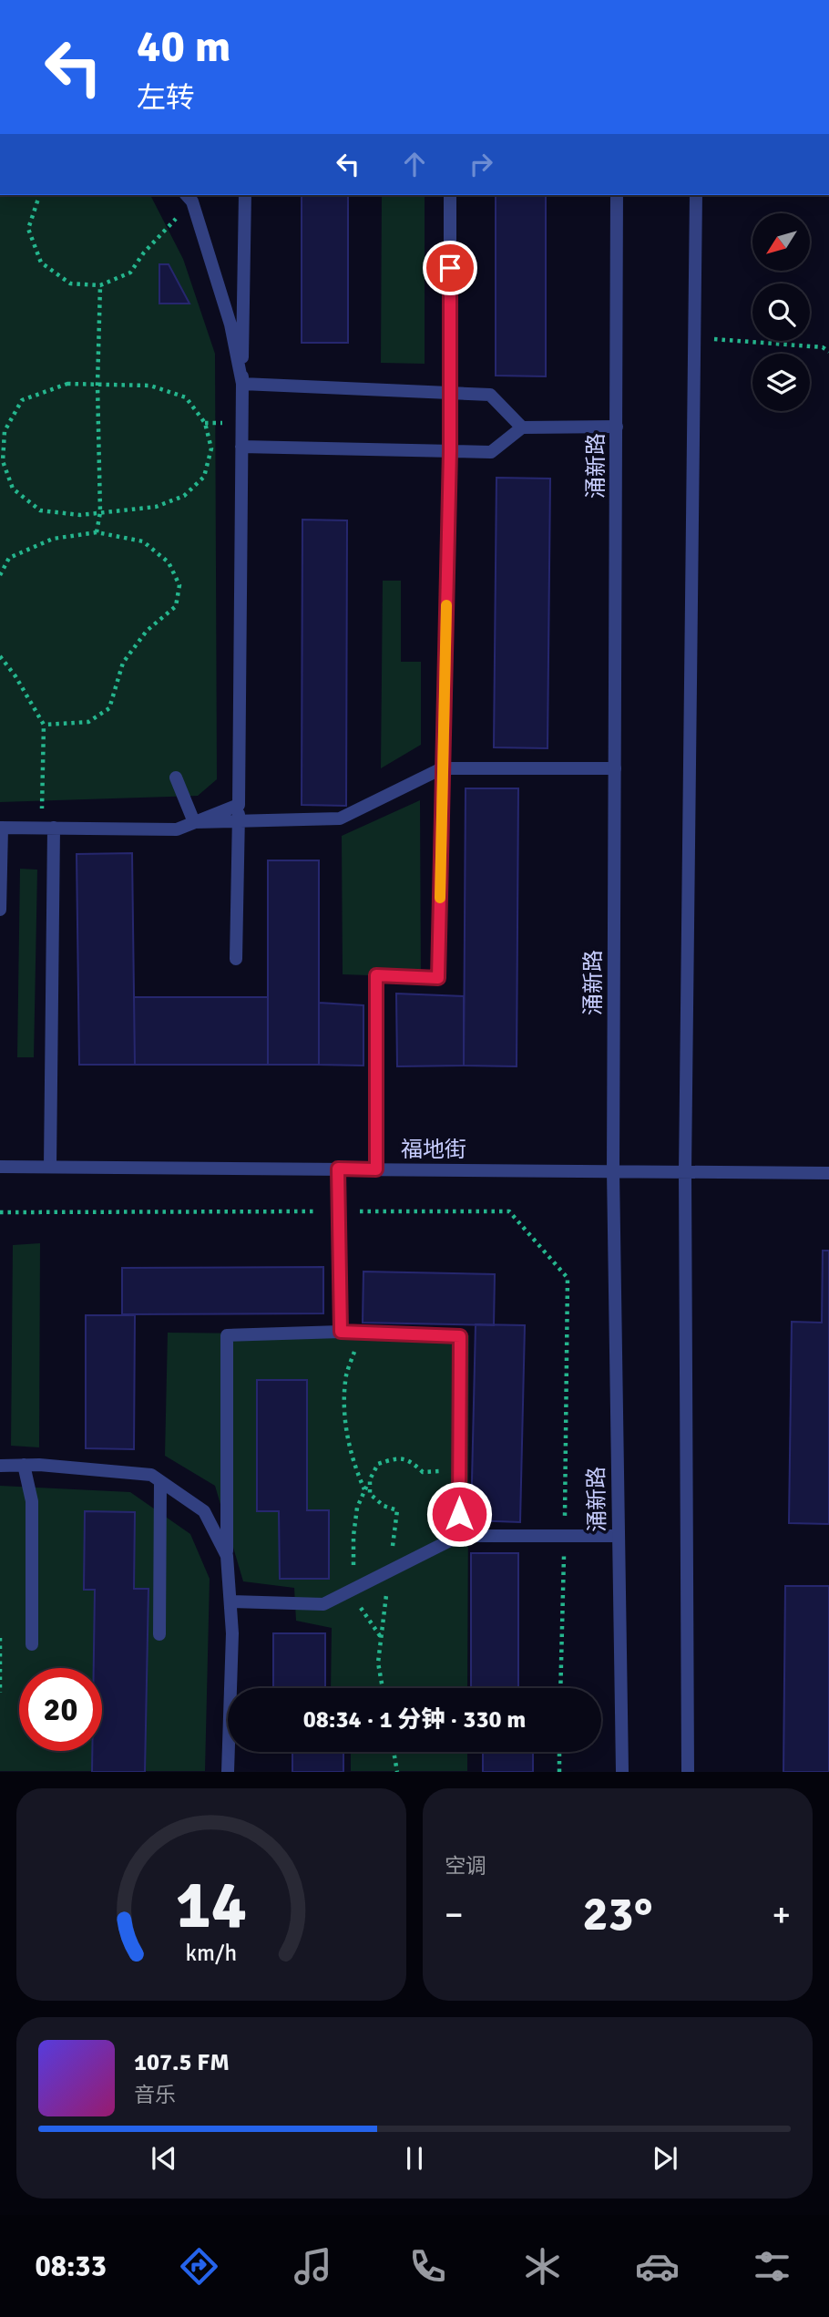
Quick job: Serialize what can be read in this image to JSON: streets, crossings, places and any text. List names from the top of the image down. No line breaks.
{"streets":{"street":["涌新路","福地街"]},"crossings":[["涌新路","福地街"]],"north":"bottom left","page":{"turn":["40 m","左转"],"limit":"20","trip":"08:34 · 1 分钟 · 330 m","tile":"空调","heat":["−","23°","+"],"song":["107.5 FM","音乐"],"tabs":"08:33","gauge":["14","km/h"]}}
